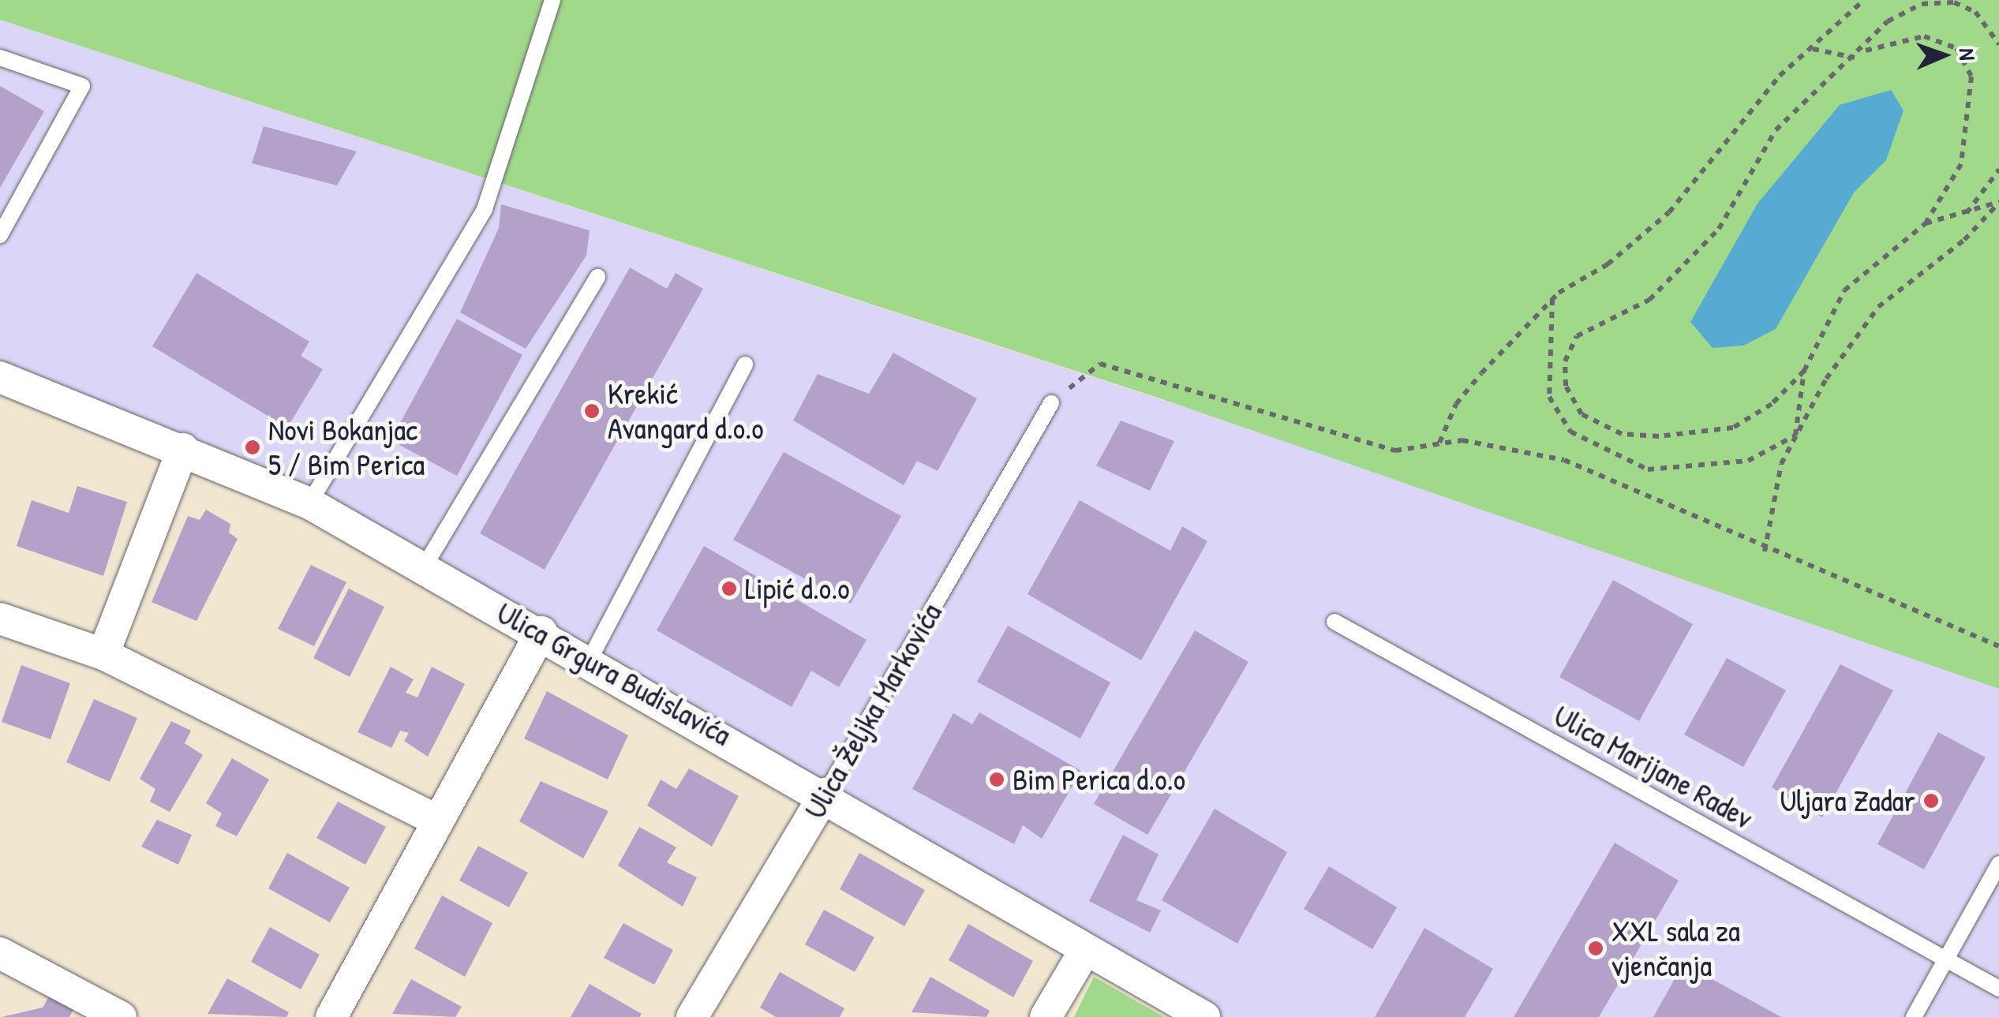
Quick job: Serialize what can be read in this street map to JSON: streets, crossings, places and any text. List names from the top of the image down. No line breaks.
{"streets":{"street":["Ulica Grgura Budislavića","Ulica Željka Markovića"],"lane":["Ulica Marijane Radev"]},"crossings":[["Ulica Grgura Budislavića","Ulica Željka Markovića"]],"places":["Krekić Avangard d.o.o","Novi Bokanjac 5 / Bim Perica","Lipić d.o.o","Bim Perica d.o.o","Uljara Zadar","XXL sala za vjenčanja"],"north":"right"}
